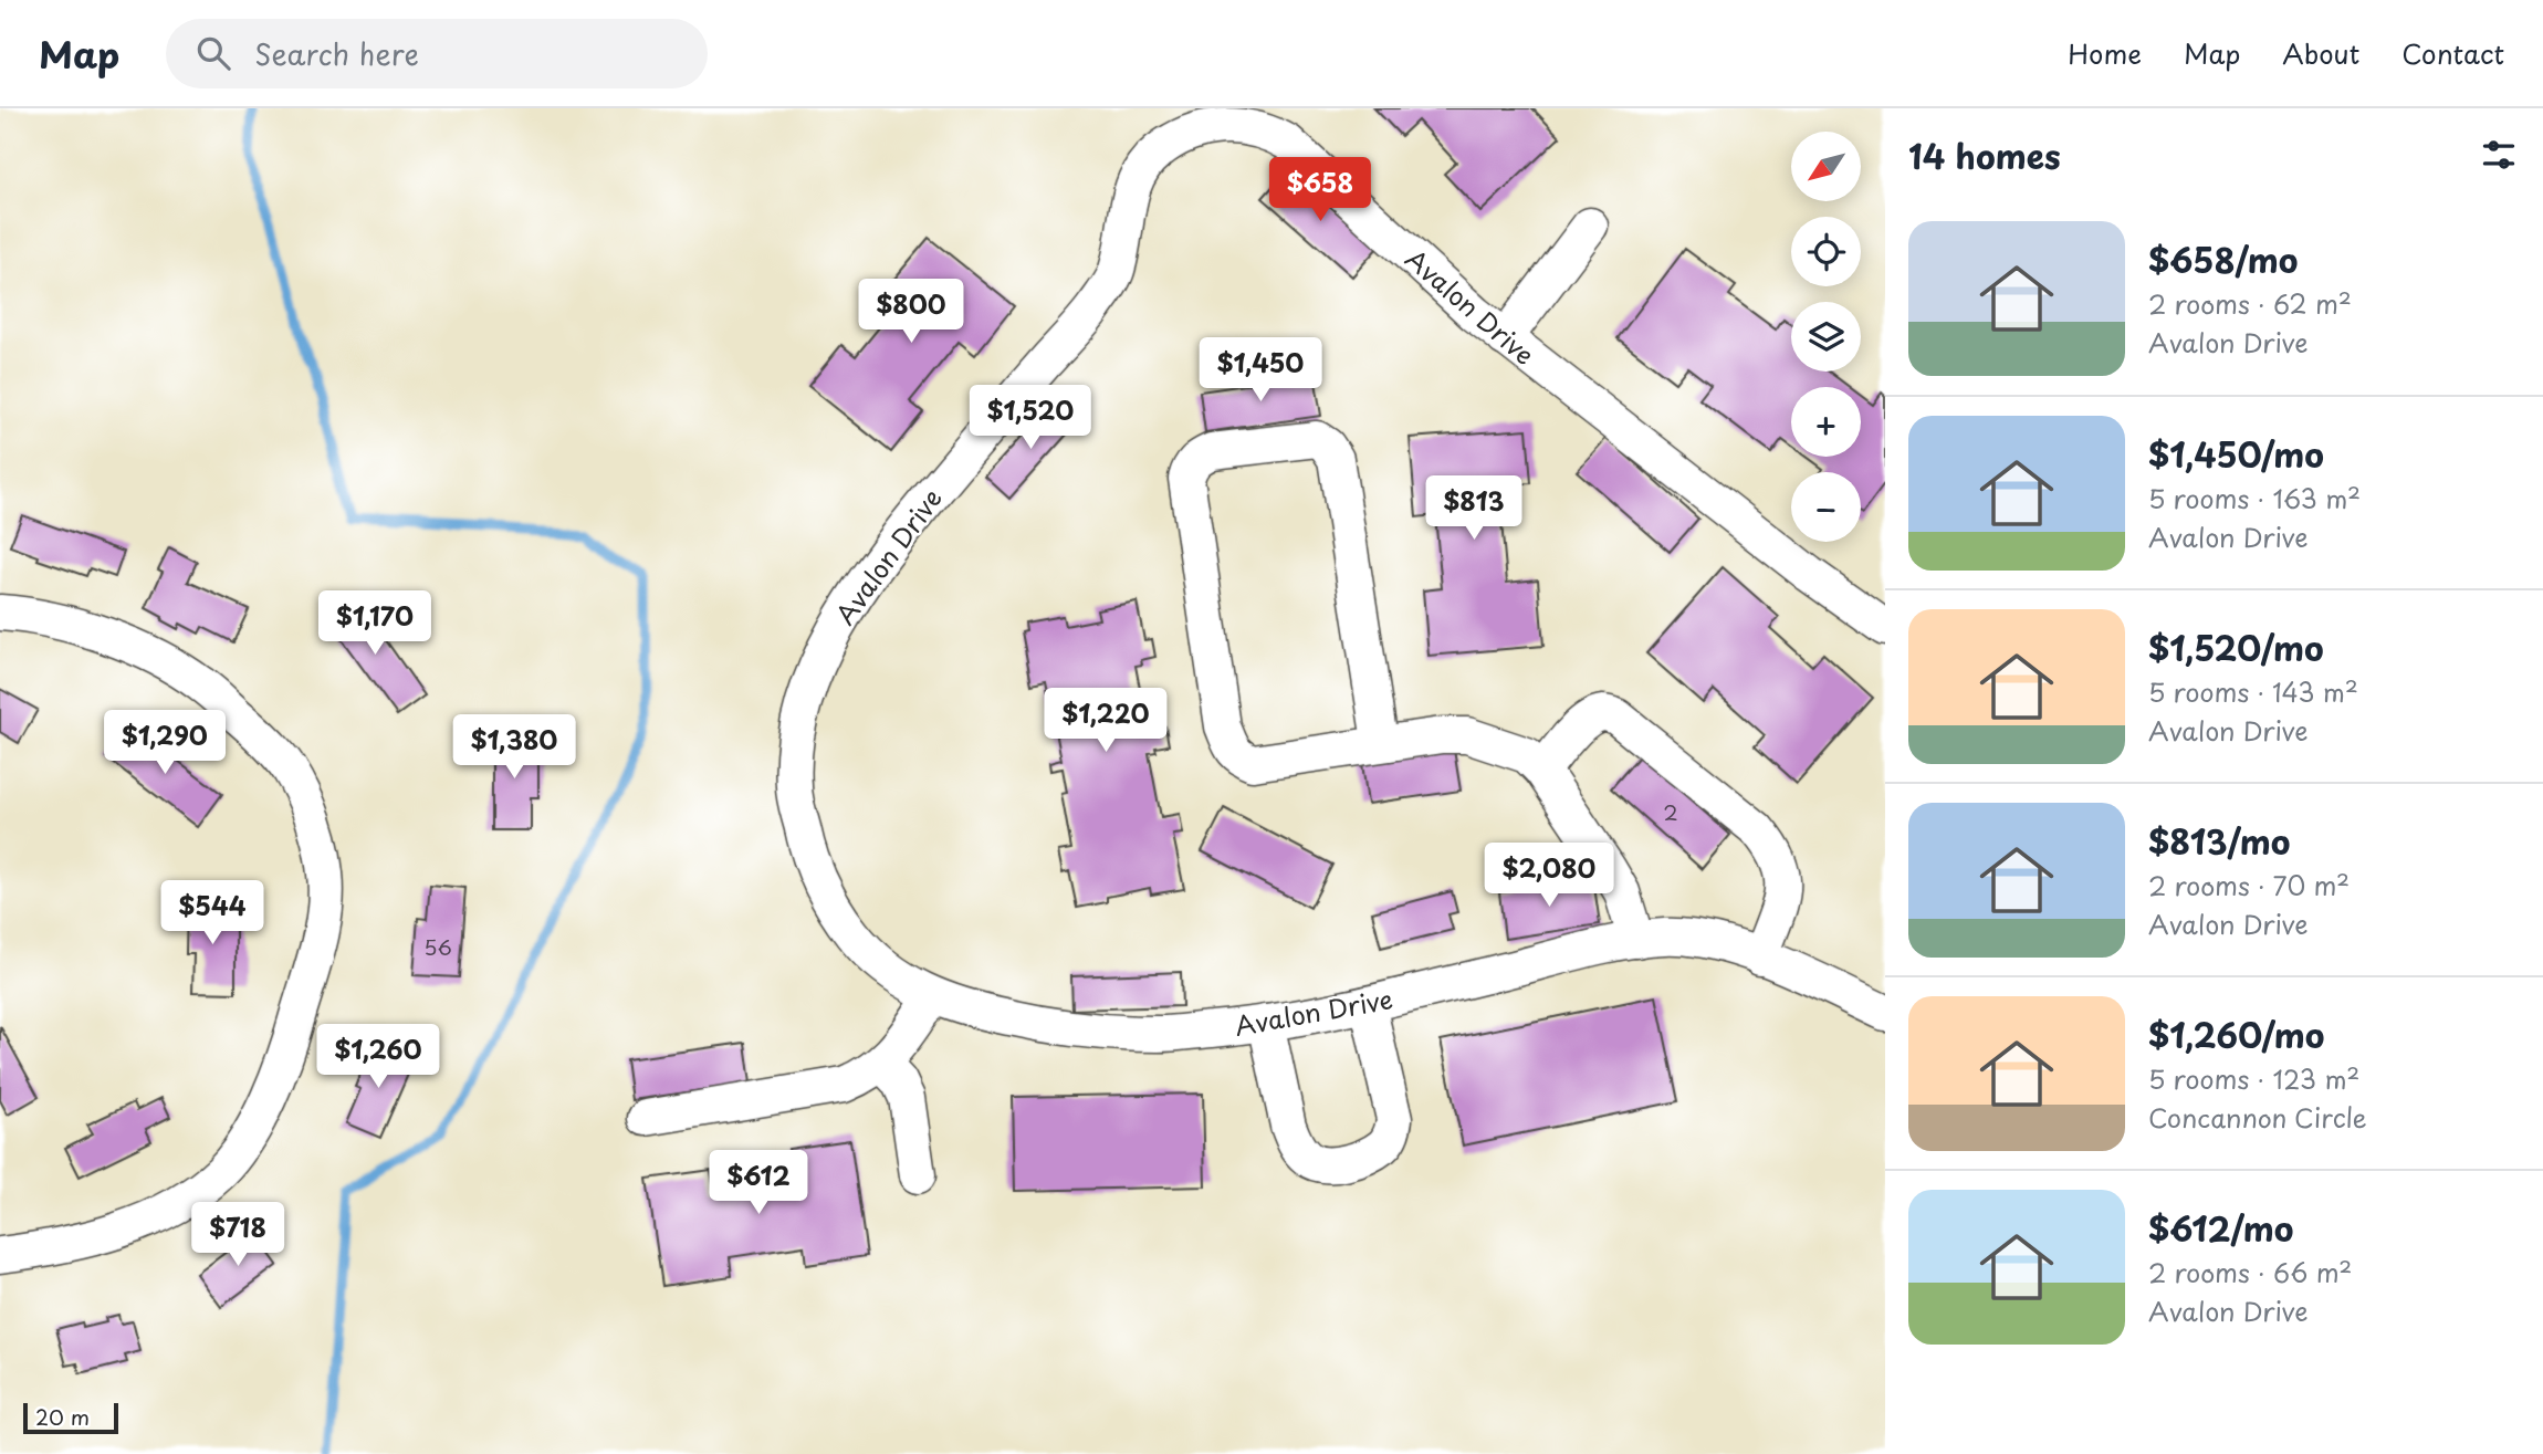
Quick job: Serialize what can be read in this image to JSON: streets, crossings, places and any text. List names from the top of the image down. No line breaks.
{"streets":{"street":["Avalon Drive"]},"house_numbers":["2","56"],"scale_bar":"20 m","north":"bottom left","page":{"header":"Map","search":"Search here","nav":["Home","Map","About","Contact"],"heading":"14 homes","map_buttons":["+","−"],"price":["$658","$800","$1,450","$1,520","$813","$1,170","$1,220","$1,290","$1,380","$2,080","$544","$1,260","$612","$718"],"list":[{"name":"$658/mo","note":"2 rooms · 62 m² · Avalon Drive"},{"name":"$1,450/mo","note":"5 rooms · 163 m² · Avalon Drive"},{"name":"$1,520/mo","note":"5 rooms · 143 m² · Avalon Drive"},{"name":"$813/mo","note":"2 rooms · 70 m² · Avalon Drive"},{"name":"$1,260/mo","note":"5 rooms · 123 m² · Concannon Circle"},{"name":"$612/mo","note":"2 rooms · 66 m² · Avalon Drive"}],"scale":"20 m"}}
